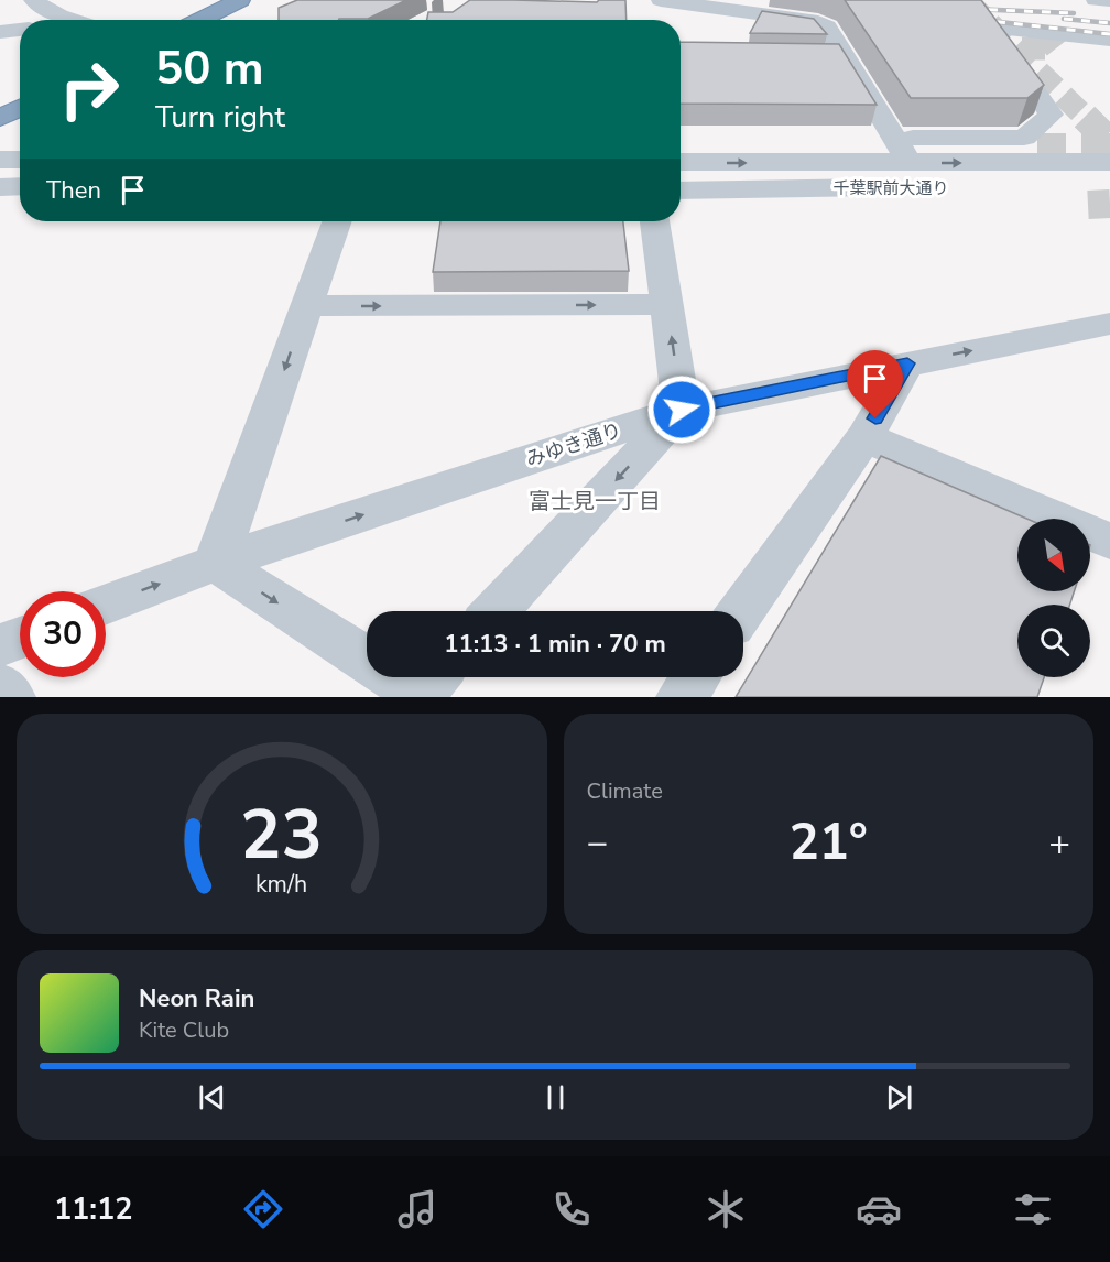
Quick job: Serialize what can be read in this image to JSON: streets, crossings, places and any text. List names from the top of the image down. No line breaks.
{"streets":{"street":["千葉駅前大通り","みゆき通り"]},"districts":["富士見一丁目"],"north":"bottom right","page":{"turn":["50 m","Turn right"],"then":"Then","limit":"30","trip":"11:13 · 1 min · 70 m","tile":"Climate","heat":["−","21°","+"],"song":["Neon Rain","Kite Club"],"tabs":"11:12","gauge":["23","km/h"]}}
